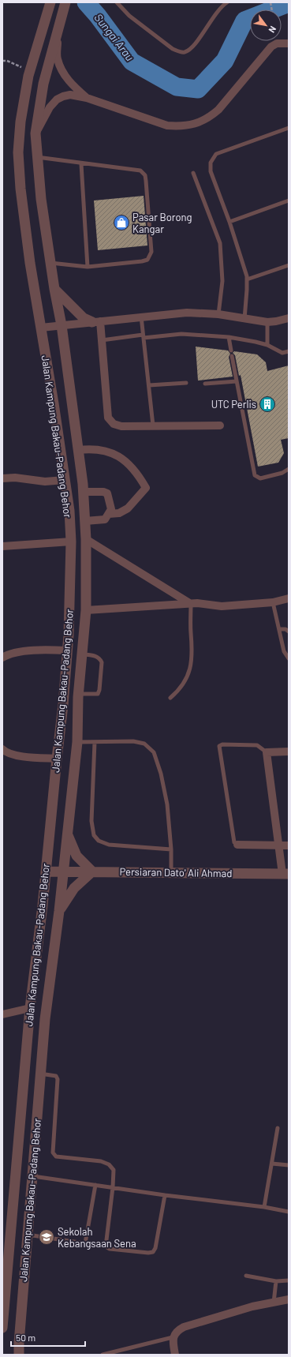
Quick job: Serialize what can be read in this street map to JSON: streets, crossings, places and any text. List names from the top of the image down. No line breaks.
{"streets":{"street":["Jalan Kampung Bakau-Padang Behor","Persiaran Dato' Ali Ahmad"]},"crossings":[["Jalan Kampung Bakau-Padang Behor","Persiaran Dato' Ali Ahmad"]],"water":["Sungai Arau"],"places":{"shop":["Pasar Borong Kangar"],"building":["UTC Perlis"],"school or university":["Sekolah Kebangsaan Sena"]},"scale_bar":"50 m","north":"bottom right"}
